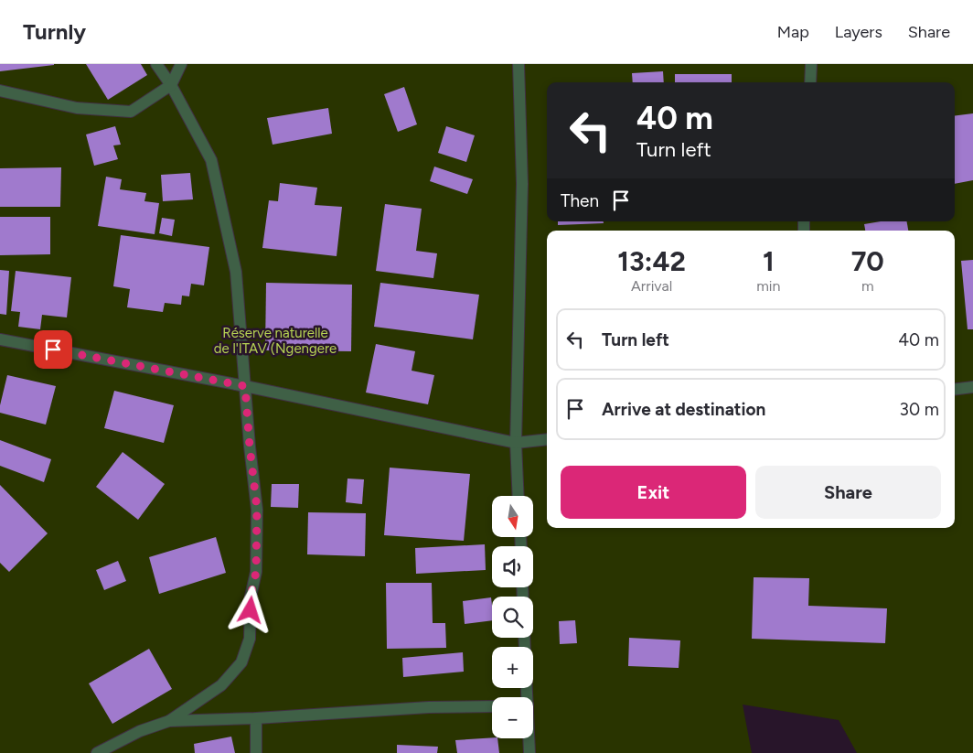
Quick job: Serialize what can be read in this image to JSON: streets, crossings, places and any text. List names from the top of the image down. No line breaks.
{"parks":["Réserve naturelle de l'ITAV (Ngengere"],"north":"bottom","page":{"header":"Turnly","nav":["Map","Layers","Share"],"turn":["40 m","Turn left"],"then":"Then","eta":["13:42","Arrival","1","min","70","m"],"list":[{"name":"Turn left","value":"40 m"},{"name":"Arrive at destination","value":"30 m"}],"buttons":["Exit","Share"],"map_buttons":["+","−"]}}
